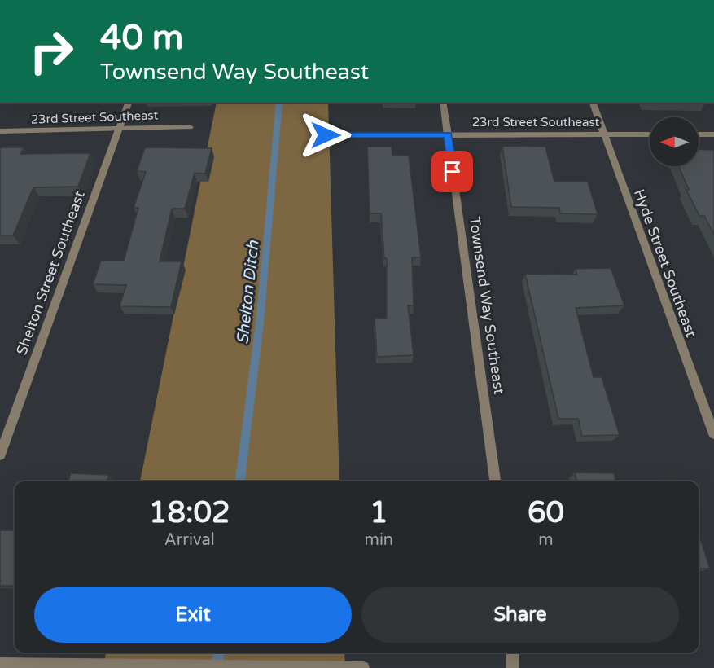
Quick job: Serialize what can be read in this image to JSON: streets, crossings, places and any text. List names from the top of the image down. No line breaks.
{"streets":{"street":["23rd Street Southeast","Hyde Street Southeast","Shelton Street Southeast","Townsend Way Southeast"]},"crossings":[["23rd Street Southeast","Hyde Street Southeast"],["23rd Street Southeast","Shelton Street Southeast"],["23rd Street Southeast","Townsend Way Southeast"]],"water":["Shelton Ditch"],"north":"left","page":{"turn":["40 m","Townsend Way Southeast"],"eta":["18:02","Arrival","1","min","60","m"],"buttons":["Exit","Share"]}}
